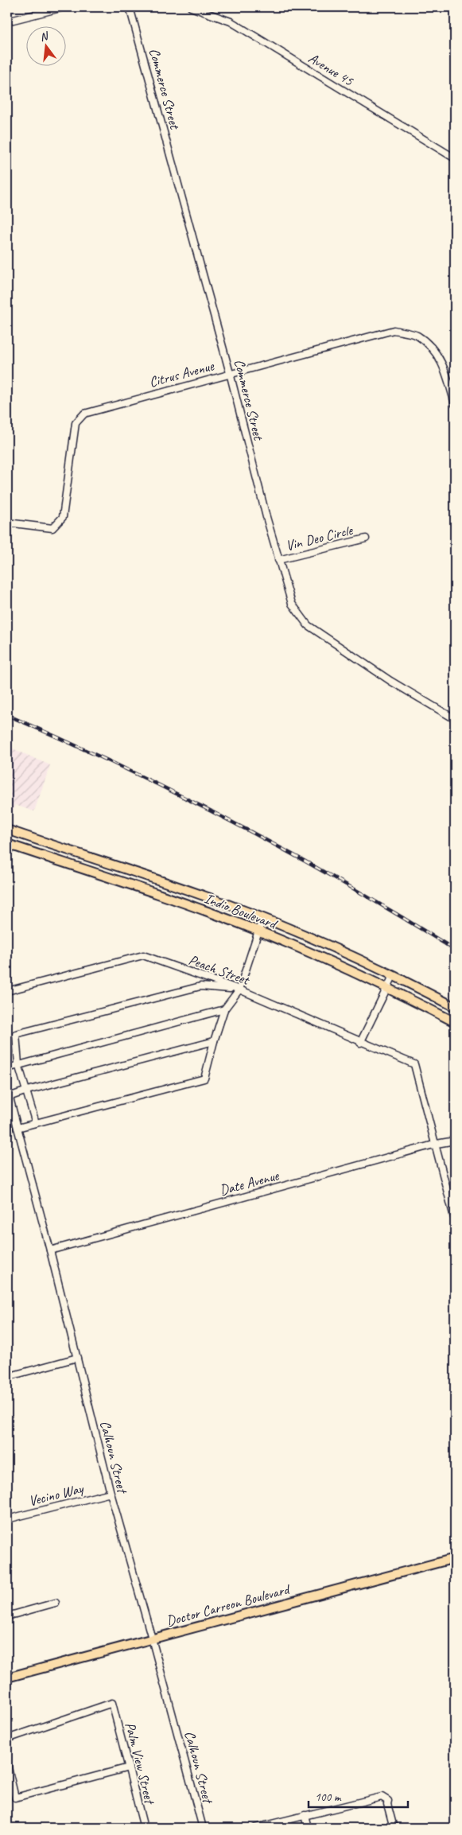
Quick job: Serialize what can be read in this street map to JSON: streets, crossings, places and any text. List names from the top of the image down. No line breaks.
{"streets":{"main road":["Indio Boulevard","Doctor Carreon Boulevard"],"street":["Avenue 45","Commerce Street","Citrus Avenue","Vin Deo Circle","Peach Street","Date Avenue","Calhoun Street","Vecino Way","Palm View Street"]},"crossings":[["Commerce Street","Citrus Avenue"],["Commerce Street","Vin Deo Circle"],["Peach Street","Date Avenue"],["Date Avenue","Calhoun Street"],["Calhoun Street","Vecino Way"],["Calhoun Street","Doctor Carreon Boulevard"]],"scale_bar":"100 m","north":"top"}
